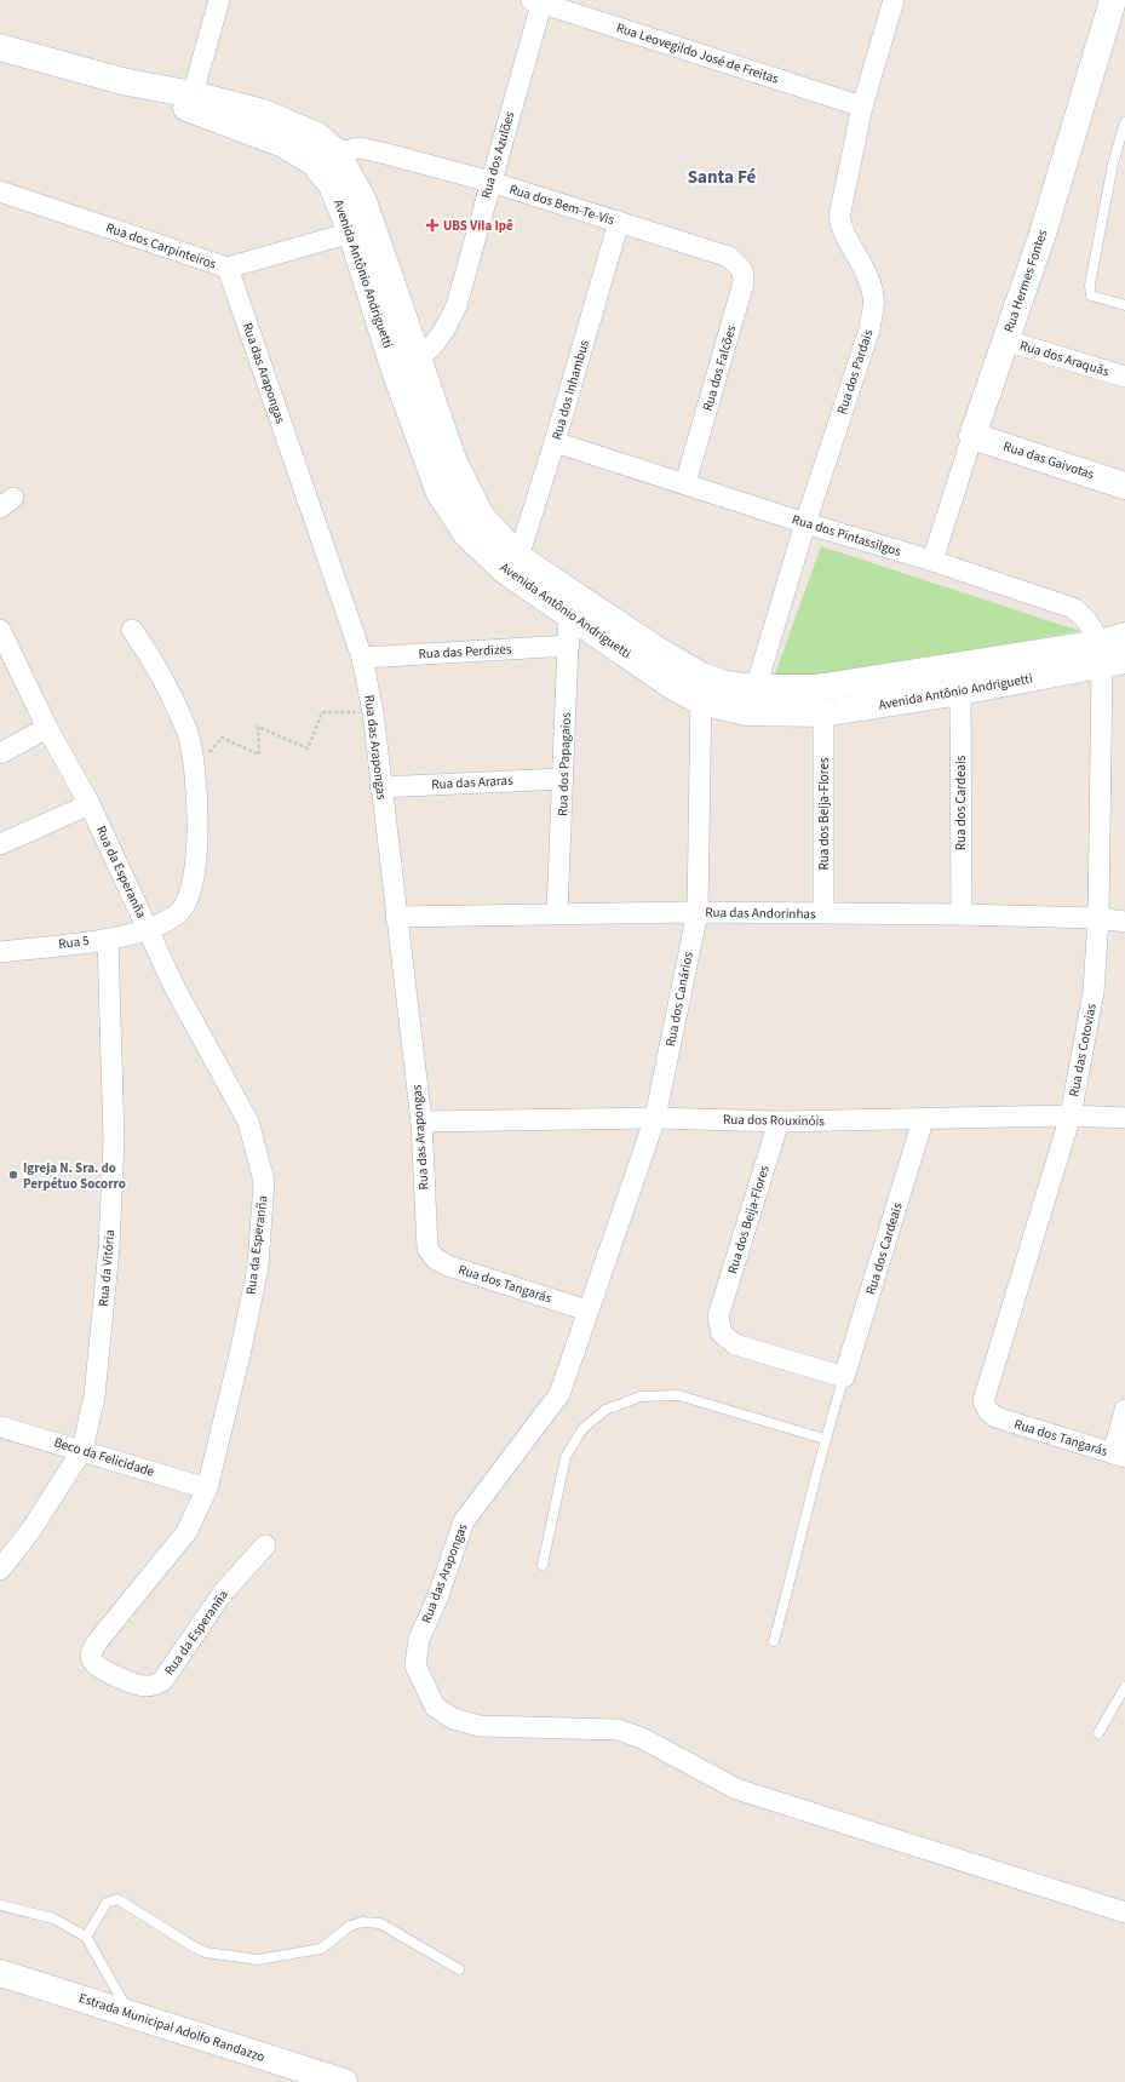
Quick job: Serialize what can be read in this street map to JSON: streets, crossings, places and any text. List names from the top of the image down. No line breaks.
{"streets":{"street":["Rua Leovegildo José de Freitas","Rua dos Azulões","Rua dos Bem-Te-Vis","Rua dos Carpinteiros","Avenida Antônio Andriguetti","Rua Hermes Fontes","Rua dos Araquãs","Rua dos Falcões","Rua dos Pardais","Rua das Arapongas","Rua dos Inhambus","Rua das Gaivotas","Rua dos Pintassilgos","Rua das Perdizes","Rua dos Papagaios","Rua das Araras","Rua dos Cardeais","Rua dos Beija-Flores","Rua da Esperanña","Rua das Andorinhas","Rua 5","Rua dos Canários","Rua das Cotovias","Rua dos Rouxinóis","Rua da Vitória","Rua dos Tangarás","Beco da Felicidade","Estrada Municipal Adolfo Randazzo"]},"crossings":[["Rua Leovegildo José de Freitas","Rua dos Azulões"],["Rua Leovegildo José de Freitas","Rua dos Pardais"],["Rua dos Azulões","Rua dos Bem-Te-Vis"],["Rua dos Azulões","Avenida Antônio Andriguetti"],["Rua dos Bem-Te-Vis","Avenida Antônio Andriguetti"],["Rua dos Bem-Te-Vis","Rua dos Falcões"],["Rua dos Bem-Te-Vis","Rua dos Inhambus"],["Rua dos Carpinteiros","Avenida Antônio Andriguetti"],["Rua dos Carpinteiros","Rua das Arapongas"],["Avenida Antônio Andriguetti","Rua dos Pardais"],["Avenida Antônio Andriguetti","Rua dos Inhambus"],["Avenida Antônio Andriguetti","Rua dos Pintassilgos"],["Avenida Antônio Andriguetti","Rua dos Papagaios"],["Avenida Antônio Andriguetti","Rua dos Cardeais"],["Avenida Antônio Andriguetti","Rua dos Beija-Flores"],["Avenida Antônio Andriguetti","Rua dos Canários"],["Avenida Antônio Andriguetti","Rua das Cotovias"],["Rua Hermes Fontes","Rua dos Araquãs"],["Rua Hermes Fontes","Rua das Gaivotas"],["Rua Hermes Fontes","Rua dos Pintassilgos"],["Rua dos Falcões","Rua dos Pintassilgos"],["Rua dos Pardais","Rua dos Pintassilgos"],["Rua das Arapongas","Rua das Perdizes"],["Rua das Arapongas","Rua das Araras"],["Rua das Arapongas","Rua das Andorinhas"],["Rua das Arapongas","Rua dos Canários"],["Rua das Arapongas","Rua dos Rouxinóis"],["Rua das Arapongas","Rua dos Tangarás"],["Rua dos Inhambus","Rua dos Pintassilgos"],["Rua dos Pintassilgos","Rua das Cotovias"],["Rua das Perdizes","Rua dos Papagaios"],["Rua dos Papagaios","Rua das Araras"],["Rua dos Papagaios","Rua das Andorinhas"],["Rua dos Cardeais","Rua dos Beija-Flores"],["Rua dos Cardeais","Rua das Andorinhas"],["Rua dos Cardeais","Rua dos Rouxinóis"],["Rua dos Beija-Flores","Rua das Andorinhas"],["Rua dos Beija-Flores","Rua dos Rouxinóis"],["Rua da Esperanña","Rua 5"],["Rua da Esperanña","Beco da Felicidade"],["Rua das Andorinhas","Rua dos Canários"],["Rua das Andorinhas","Rua das Cotovias"],["Rua 5","Rua da Vitória"],["Rua dos Canários","Rua dos Rouxinóis"],["Rua dos Canários","Rua dos Tangarás"],["Rua das Cotovias","Rua dos Rouxinóis"],["Rua das Cotovias","Rua dos Tangarás"],["Rua da Vitória","Beco da Felicidade"]],"districts":["Santa Fé"],"places":{"health":["UBS Vila Ipê"],"other":["Igreja N. Sra. do Perpétuo Socorro"]}}
